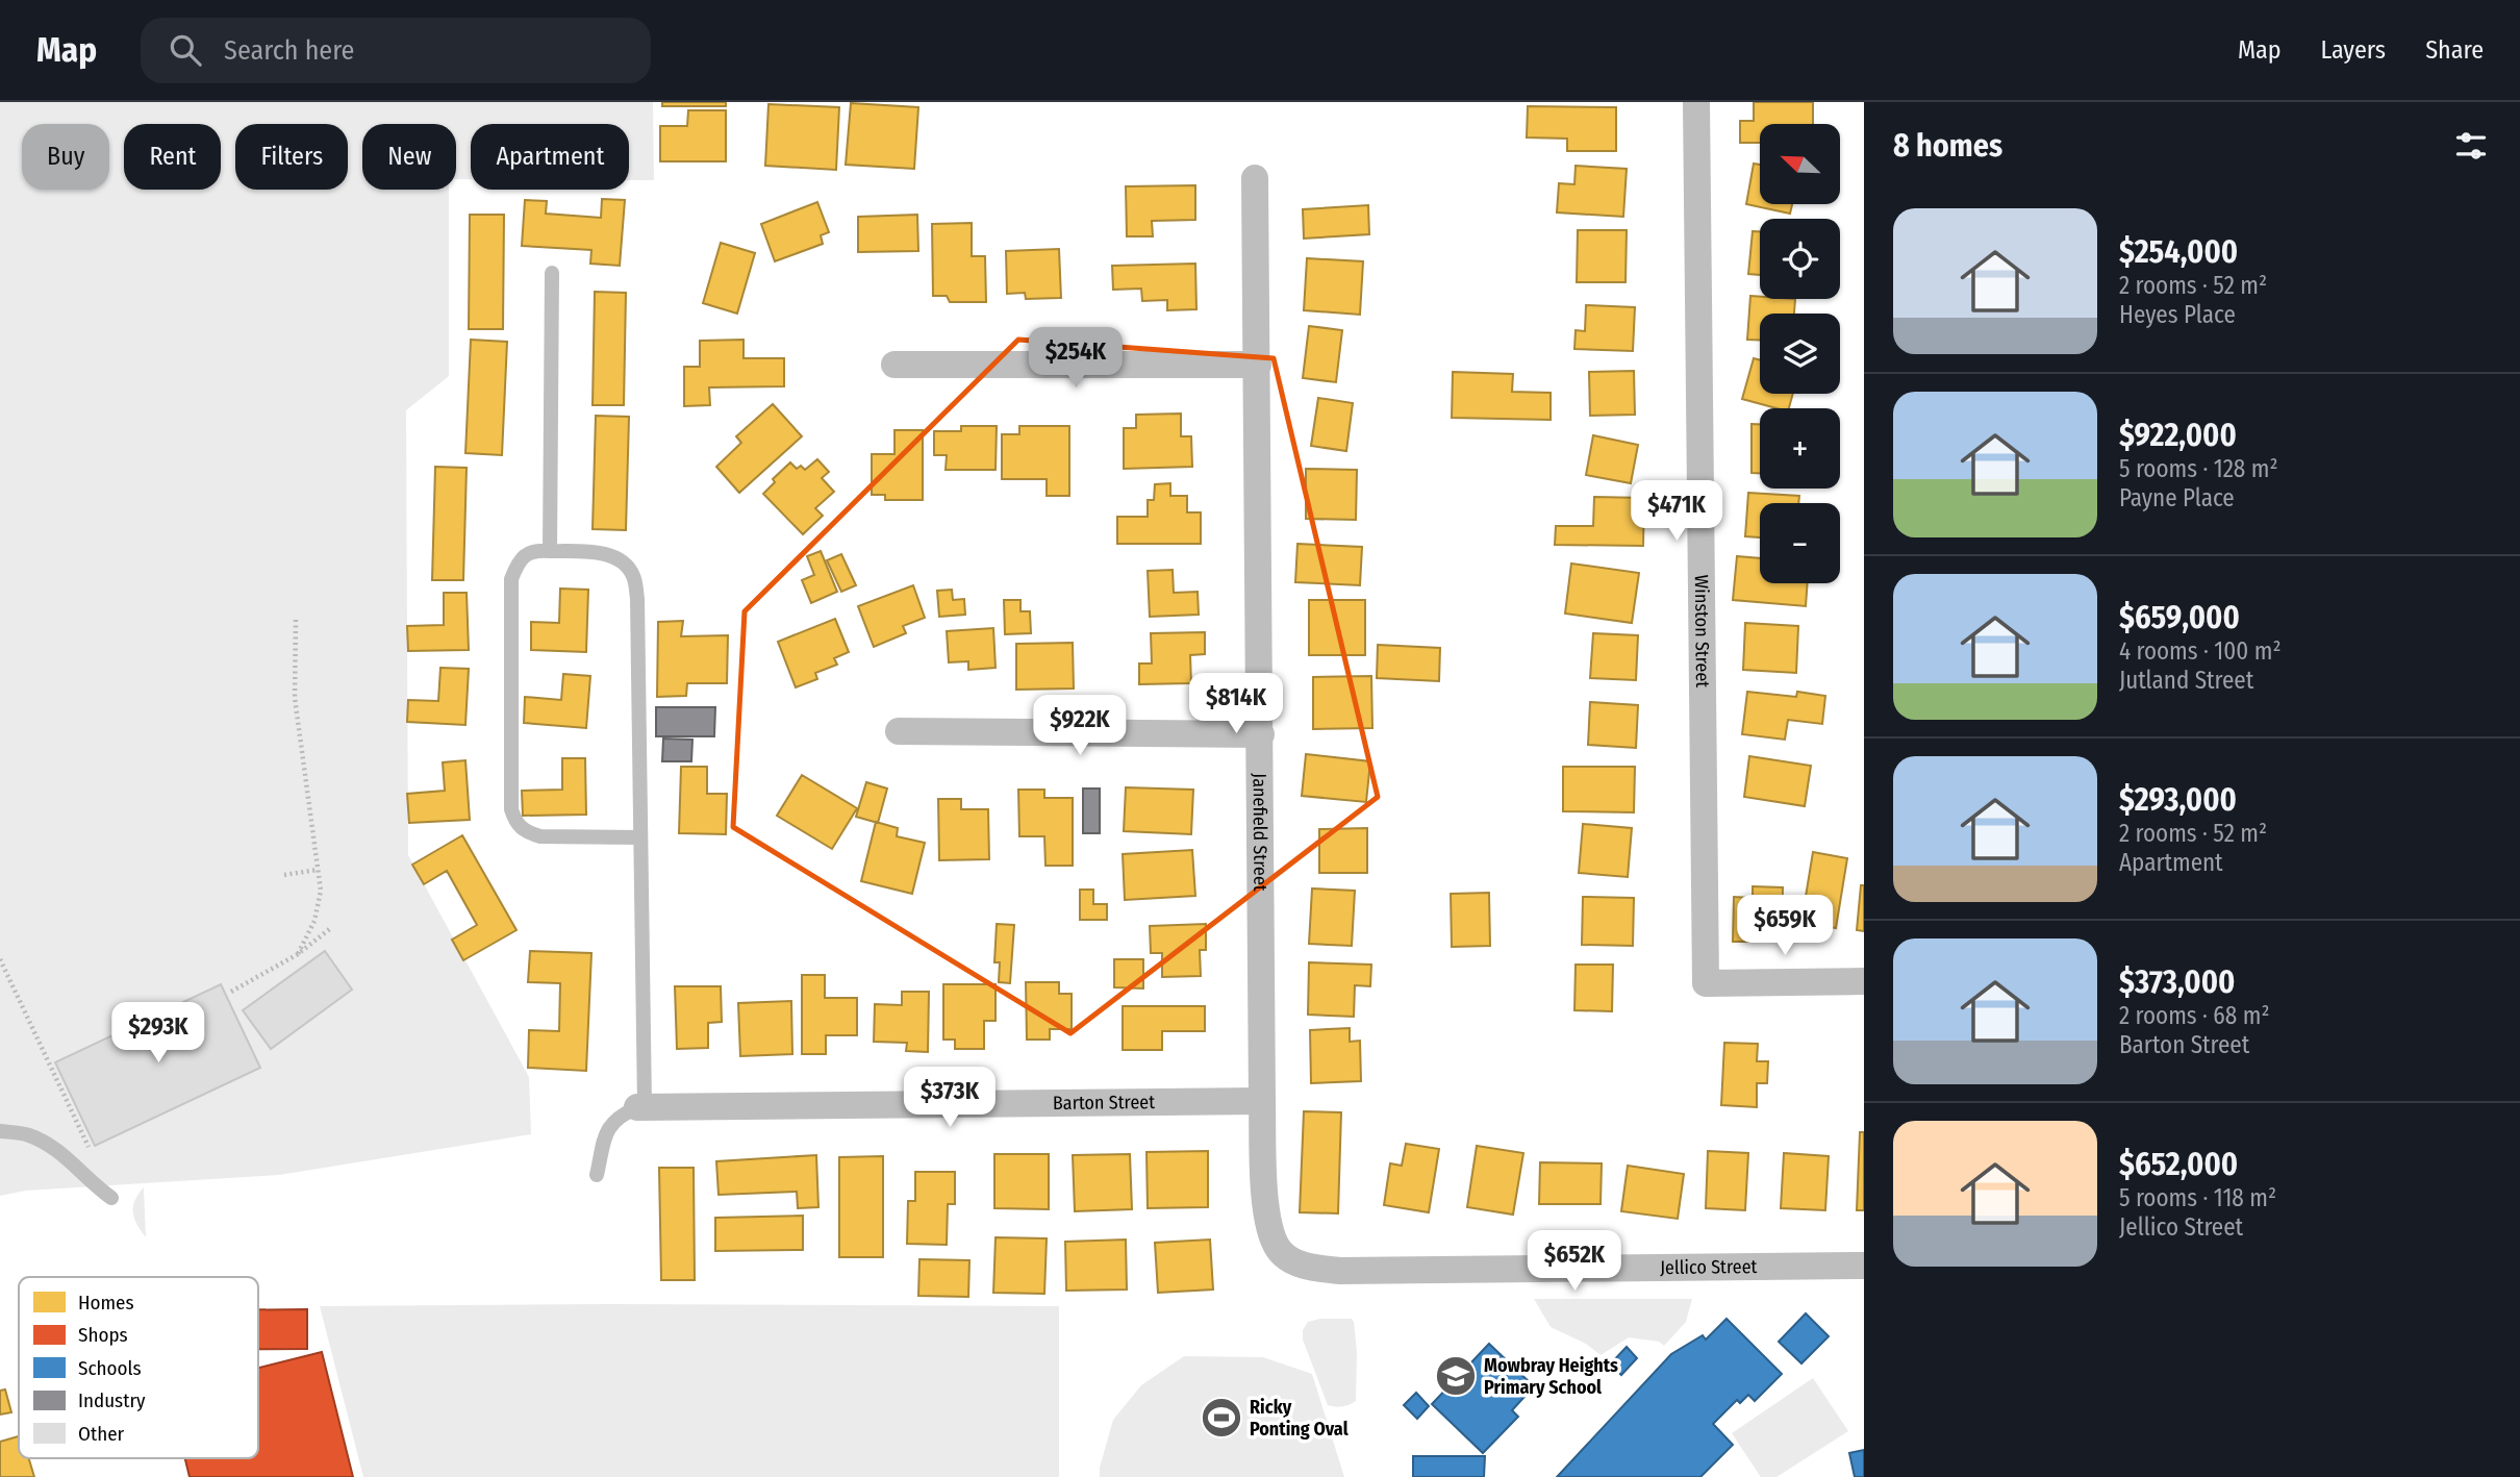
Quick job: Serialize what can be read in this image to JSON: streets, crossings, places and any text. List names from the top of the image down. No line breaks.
{"streets":{"street":["Winston Street","Janefield Street","Barton Street","Jellico Street"]},"crossings":[["Janefield Street","Barton Street"],["Janefield Street","Jellico Street"]],"places":{"school or university":["Mowbray Heights Primary School"],"sports":["Ricky Ponting Oval"]},"legend":["Homes","Shops","Schools","Industry","Other"],"north":"top left","page":{"header":"Map","search":"Search here","nav":["Map","Layers","Share"],"heading":"8 homes","map_buttons":["+","−"],"chip":["Buy","Rent","Filters","New","Apartment"],"list":[{"name":"$254,000","note":"2 rooms · 52 m² · Heyes Place"},{"name":"$922,000","note":"5 rooms · 128 m² · Payne Place"},{"name":"$659,000","note":"4 rooms · 100 m² · Jutland Street"},{"name":"$293,000","note":"2 rooms · 52 m² · Apartment"},{"name":"$373,000","note":"2 rooms · 68 m² · Barton Street"},{"name":"$652,000","note":"5 rooms · 118 m² · Jellico Street"}],"price":["$254K","$471K","$814K","$922K","$659K","$293K","$373K","$652K"]}}
